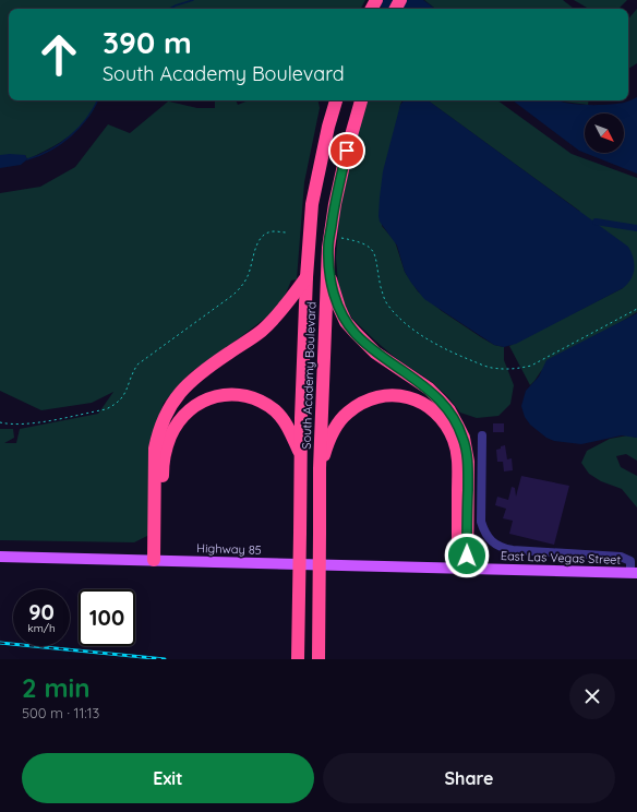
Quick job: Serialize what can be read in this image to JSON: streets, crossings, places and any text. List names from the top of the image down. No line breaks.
{"streets":{"highway":["South Academy Boulevard"],"main road":["Highway 85","East Las Vegas Street"]},"crossings":[["Highway 85","East Las Vegas Street"]],"north":"bottom right","page":{"turn":["390 m","South Academy Boulevard"],"speed":"90 km/h","limit":"100","heading":["2 min","500 m · 11:13"],"buttons":["Exit","Share"]}}
